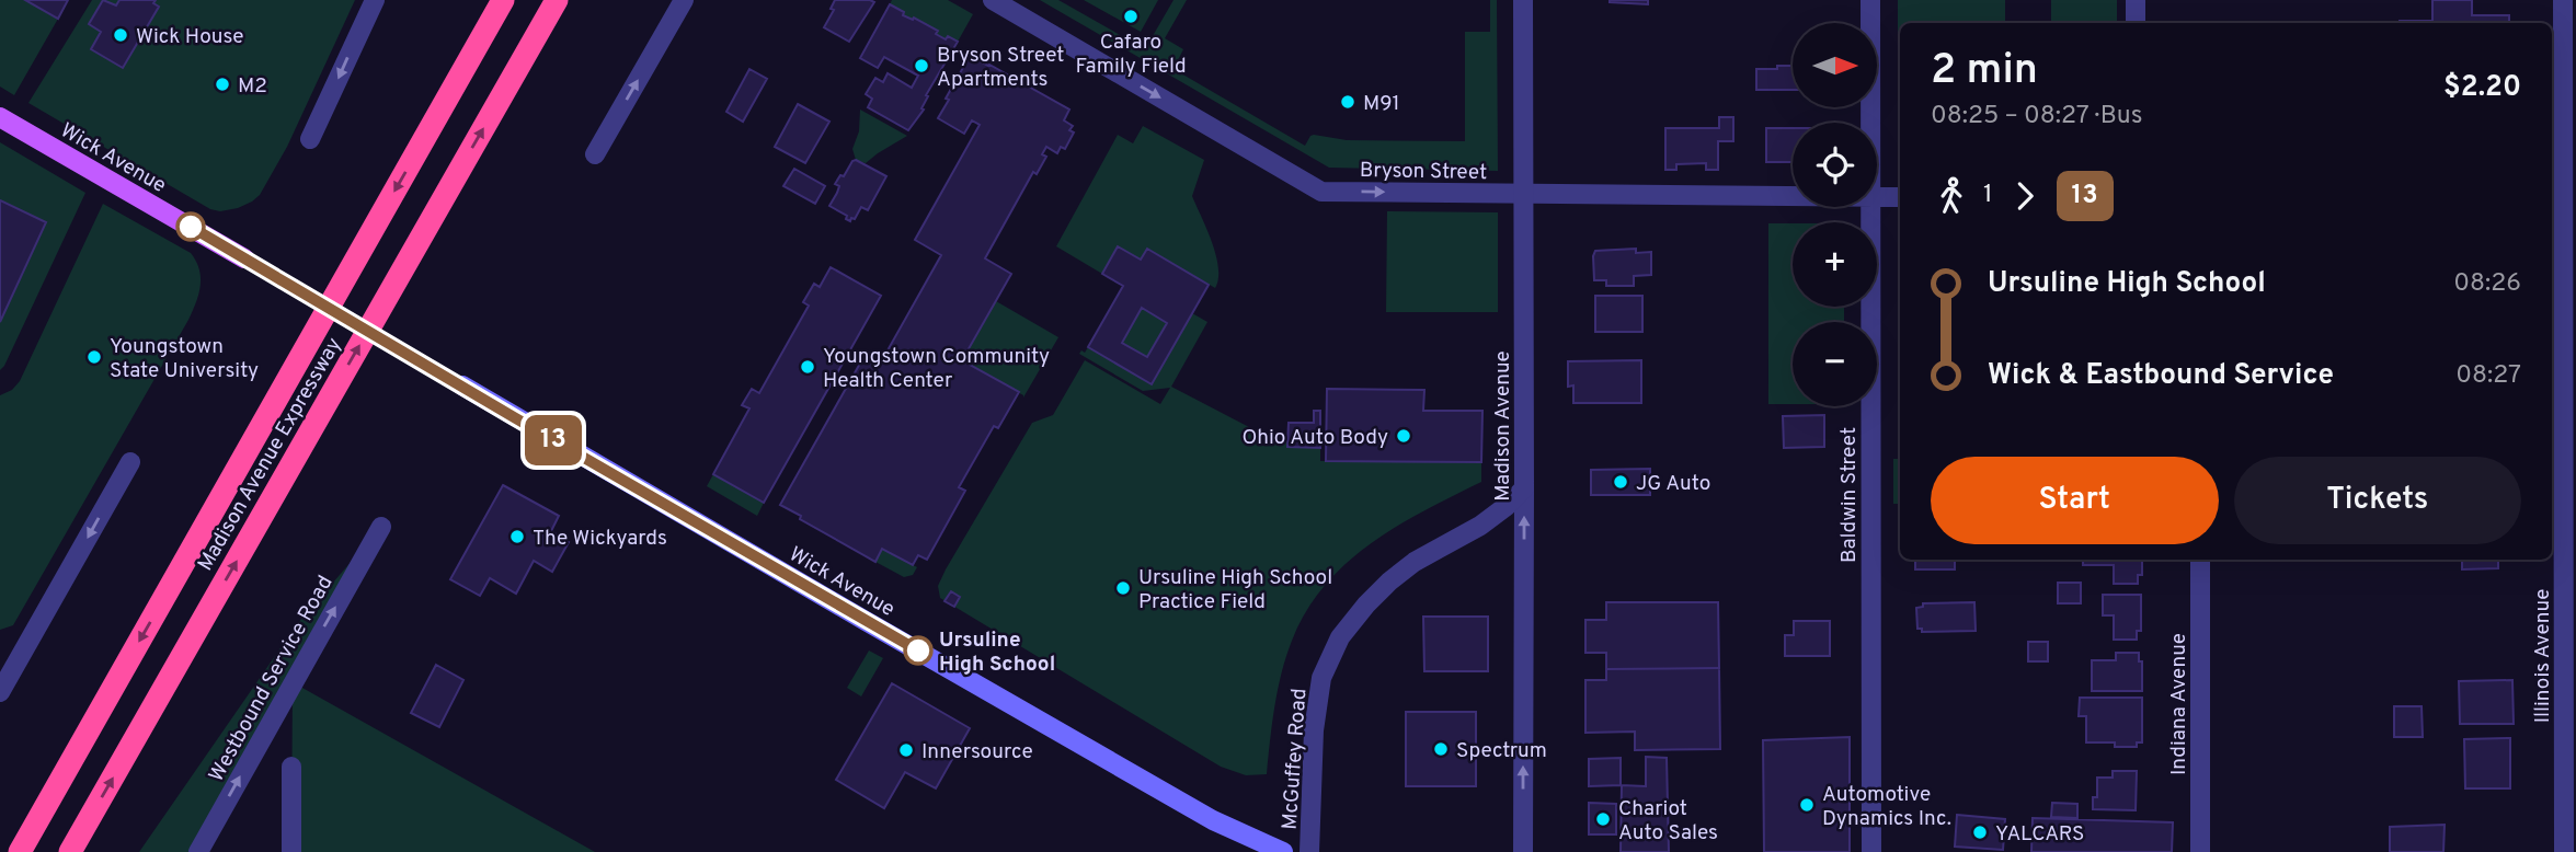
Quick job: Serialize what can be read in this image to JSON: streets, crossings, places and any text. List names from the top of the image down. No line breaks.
{"streets":{"highway":["Madison Avenue Expressway"],"main road":["Wick Avenue"],"street":["Bryson Street","Madison Avenue","Baldwin Street","Illinois Avenue","Westbound Service Road","Indiana Avenue","McGuffey Road"]},"crossings":[["Bryson Street","Madison Avenue"],["Madison Avenue","McGuffey Road"]],"one_way":["Bryson Street","Madison Avenue","Westbound Service Road"],"places":["Cafaro Family Field","Wick House","Bryson Street Apartments","M2","M91","Youngstown State University","Youngstown Community Health Center","Ohio Auto Body","JG Auto","The Wickyards","Ursuline High School Practice Field","Ursuline High School","Spectrum","Innersource","Automotive Dynamics Inc.","Chariot Auto Sales","YALCARS"],"lines":["bus line 13"],"north":"right","page":{"on_map":"13","map_buttons":["+","−"],"heading":["2 min","08:25 – 08:27 · Bus","$2.20"],"legs":["1","13"],"list":[{"name":"Ursuline High School","value":"08:26"},{"name":"Wick & Eastbound Service","value":"08:27"}],"buttons":["Start","Tickets"]}}
